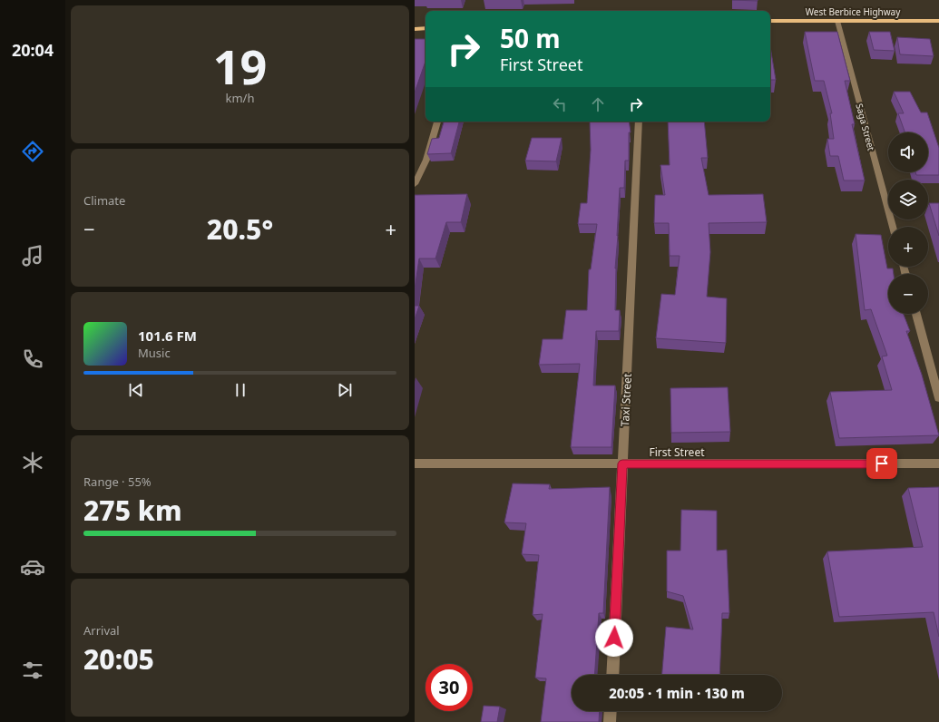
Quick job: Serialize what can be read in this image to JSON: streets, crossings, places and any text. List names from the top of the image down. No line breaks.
{"streets":{"main road":["West Berbice Highway"],"street":["Saga Street","Taxi Street","First Street"]},"crossings":[["West Berbice Highway","Saga Street"],["Taxi Street","First Street"]],"page":{"tabs":"20:04","tile":[["19","km/h"],"Climate",["Range · 55%","275 km"],["Arrival","20:05"]],"turn":["50 m","First Street"],"map_buttons":["+","−"],"heat":["−","20.5°","+"],"song":["101.6 FM","Music"],"limit":"30","trip":"20:05 · 1 min · 130 m"}}
